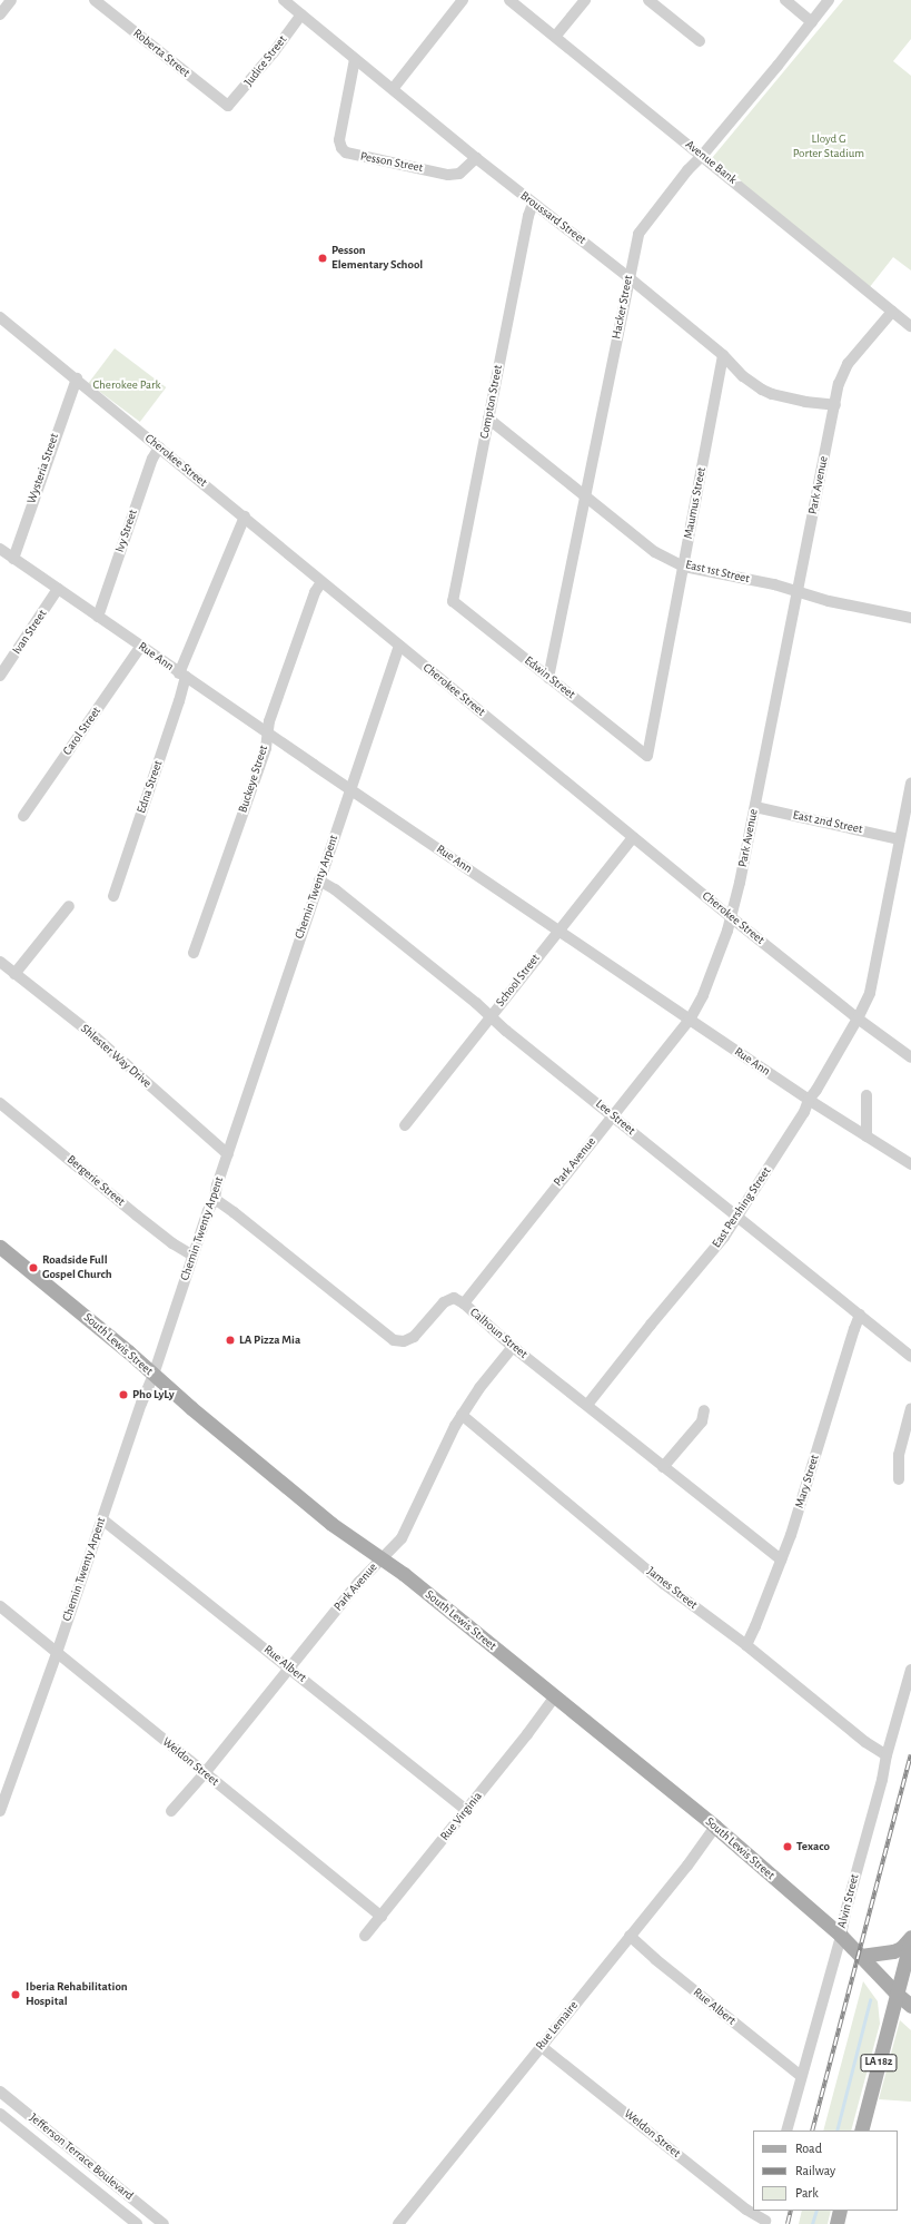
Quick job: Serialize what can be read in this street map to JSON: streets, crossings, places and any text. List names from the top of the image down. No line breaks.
{"streets":{"main road":["South Lewis Street","LA 182"],"street":["Roberta Street","Judice Street","Pesson Street","Avenue Bank","Broussard Street","Hacker Street","Compton Street","Cherokee Street","Wysteria Street","Park Avenue","Maumus Street","Ivy Street","East 1st Street","Ivan Street","Rue Ann","Edwin Street","Carol Street","Buckeye Street","Edna Street","East 2nd Street","Chemin Twenty Arpent","School Street","Shlester Way Drive","Lee Street","Bergerie Street","East Pershing Street","Calhoun Street","Mary Street","James Street","Rue Albert","Weldon Street","Rue Virginia","Alvin Street","Rue Lemaire","Jefferson Terrace Boulevard"]},"crossings":[["Roberta Street","Judice Street"],["Judice Street","Broussard Street"],["Pesson Street","Broussard Street"],["Avenue Bank","Hacker Street"],["Avenue Bank","Park Avenue"],["Broussard Street","Hacker Street"],["Broussard Street","Compton Street"],["Broussard Street","Park Avenue"],["Broussard Street","Maumus Street"],["Hacker Street","East 1st Street"],["Hacker Street","Edwin Street"],["Compton Street","East 1st Street"],["Compton Street","Edwin Street"],["Cherokee Street","Wysteria Street"],["Cherokee Street","Park Avenue"],["Cherokee Street","Ivy Street"],["Cherokee Street","Buckeye Street"],["Cherokee Street","Edna Street"],["Cherokee Street","Chemin Twenty Arpent"],["Cherokee Street","School Street"],["Cherokee Street","East Pershing Street"],["Wysteria Street","Rue Ann"],["Park Avenue","East 1st Street"],["Park Avenue","Rue Ann"],["Park Avenue","East 2nd Street"],["Park Avenue","Lee Street"],["Park Avenue","Calhoun Street"],["Park Avenue","South Lewis Street"],["Park Avenue","James Street"],["Park Avenue","Rue Albert"],["Park Avenue","Weldon Street"],["Maumus Street","East 1st Street"],["Maumus Street","Edwin Street"],["Ivy Street","Rue Ann"],["Ivan Street","Rue Ann"],["Rue Ann","Carol Street"],["Rue Ann","Buckeye Street"],["Rue Ann","Edna Street"],["Rue Ann","Chemin Twenty Arpent"],["Rue Ann","School Street"],["Rue Ann","East Pershing Street"],["East 2nd Street","East Pershing Street"],["Chemin Twenty Arpent","Shlester Way Drive"],["Chemin Twenty Arpent","Lee Street"],["Chemin Twenty Arpent","Bergerie Street"],["Chemin Twenty Arpent","Calhoun Street"],["Chemin Twenty Arpent","South Lewis Street"],["Chemin Twenty Arpent","Rue Albert"],["Chemin Twenty Arpent","Weldon Street"],["School Street","Lee Street"],["Lee Street","East Pershing Street"],["Lee Street","Mary Street"],["East Pershing Street","Calhoun Street"],["Calhoun Street","Mary Street"],["South Lewis Street","Rue Virginia"],["South Lewis Street","Alvin Street"],["South Lewis Street","Rue Lemaire"],["South Lewis Street","LA 182"],["Mary Street","James Street"],["James Street","Alvin Street"],["Rue Albert","Rue Virginia"],["Rue Albert","Alvin Street"],["Rue Albert","Rue Lemaire"],["Weldon Street","Rue Virginia"],["Weldon Street","Rue Lemaire"]],"parks":["Lloyd G Porter Stadium","Cherokee Park"],"places":["Pesson Elementary School","Roadside Full Gospel Church","LA Pizza Mia","Pho LyLy","Texaco","Iberia Rehabilitation Hospital"],"legend":["Road","Railway","Park"]}
